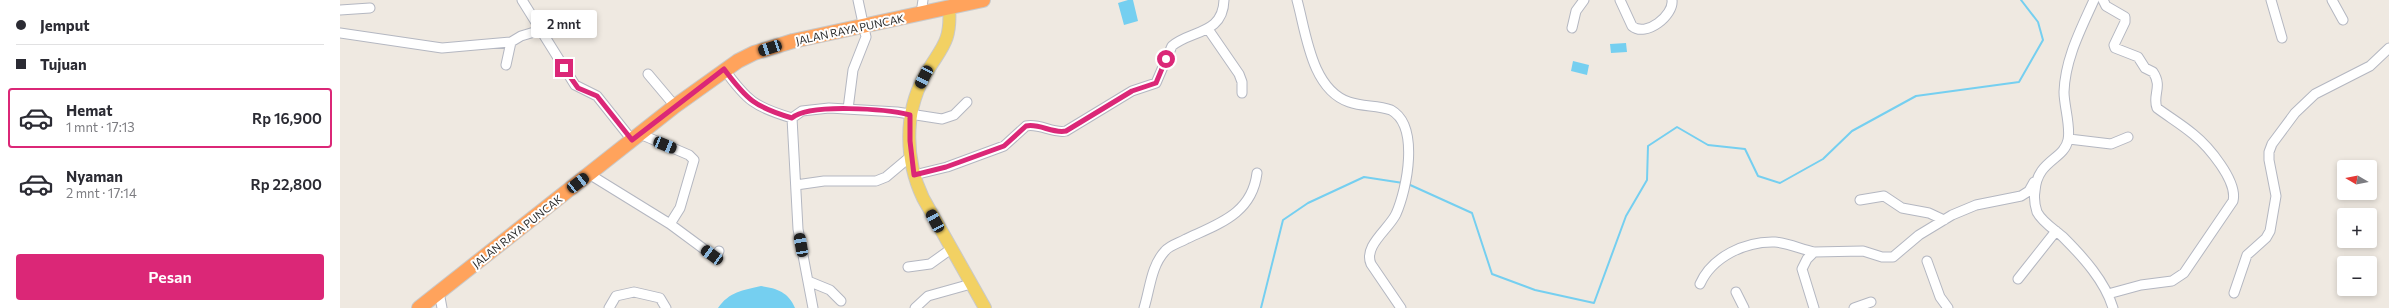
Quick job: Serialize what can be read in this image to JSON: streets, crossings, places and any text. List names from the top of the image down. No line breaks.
{"streets":{"highway":["JALAN RAYA PUNCAK"]},"north":"left","page":{"banner":["Jemput","Tujuan"],"bubble":"2 mnt","list":[{"name":"Hemat","note":"1 mnt · 17:13","value":"Rp 16,900"},{"name":"Nyaman","note":"2 mnt · 17:14","value":"Rp 22,800"}],"map_buttons":["+","−"],"buttons":"Pesan"}}
